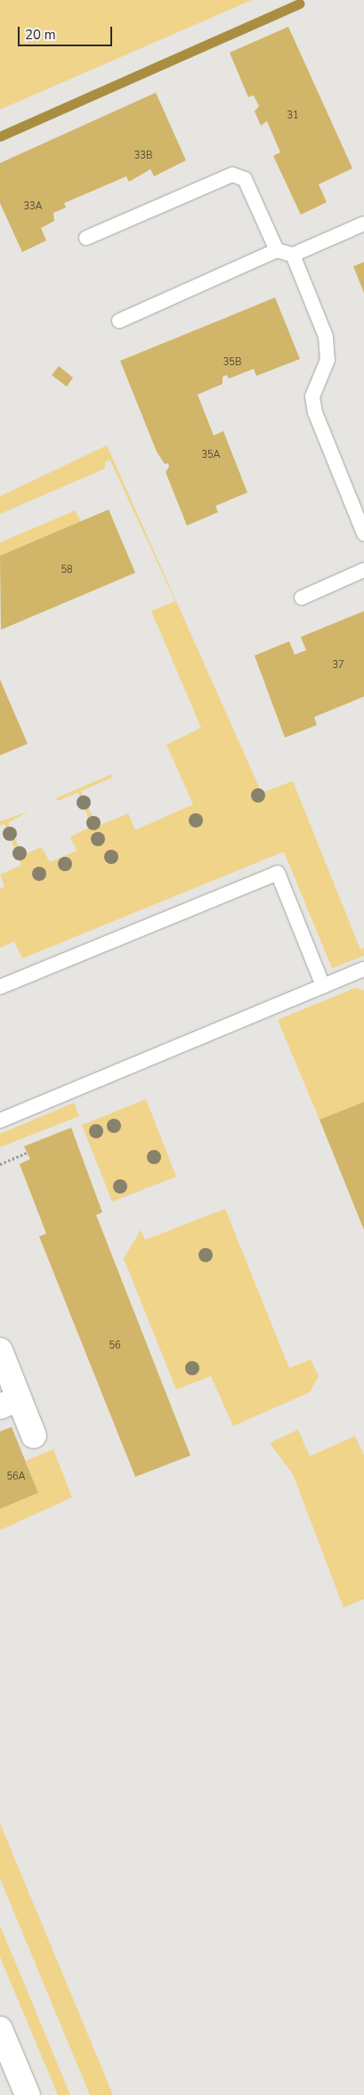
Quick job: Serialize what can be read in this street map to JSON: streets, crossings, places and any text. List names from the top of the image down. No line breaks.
{"house_numbers":["31","33B","33A","35B","35A","58","37","56","56A"],"scale_bar":"20 m"}
